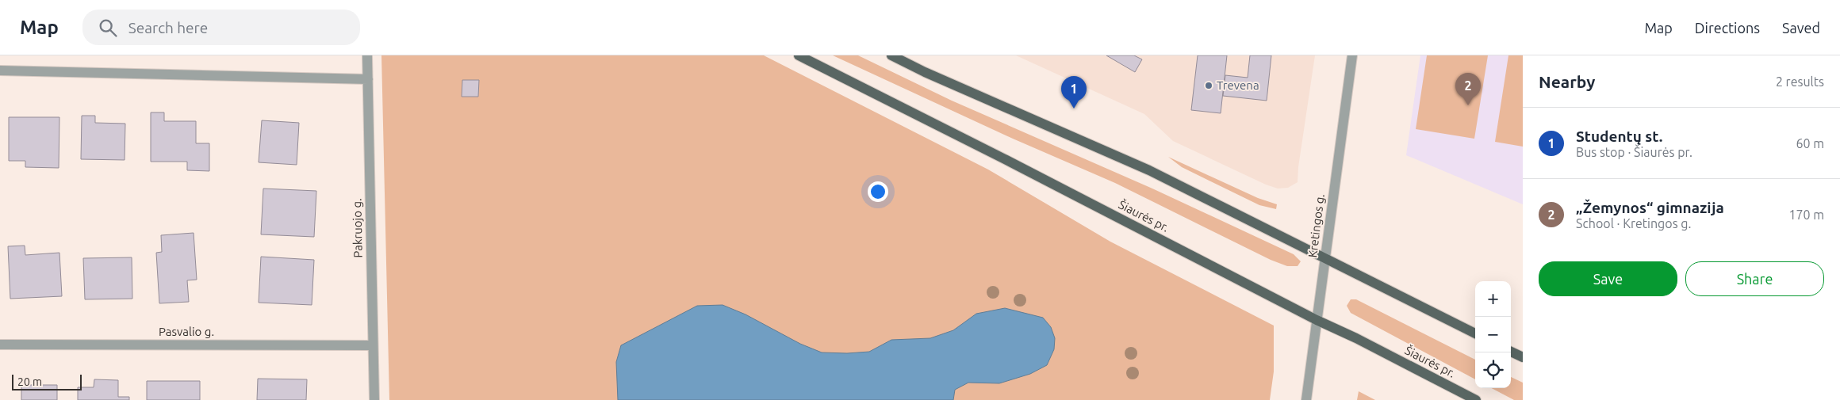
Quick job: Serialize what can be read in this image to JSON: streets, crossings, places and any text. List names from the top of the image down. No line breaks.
{"streets":{"main road":["Šiaurės pr."],"street":["Kretingos g.","Pakruojo g.","Pasvalio g."]},"crossings":[["Šiaurės pr.","Kretingos g."],["Pakruojo g.","Pasvalio g."]],"places":["Trevena"],"scale_bar":"20 m","page":{"header":"Map","search":"Search here","nav":["Map","Directions","Saved"],"heading":["Nearby","2 results"],"pins":["2","1"],"list":[{"mark":"1","name":"Studentų st.","note":"Bus stop · Šiaurės pr.","value":"60 m"},{"mark":"2","name":"„Žemynos“ gimnazija","note":"School · Kretingos g.","value":"170 m"}],"buttons":["Save","Share"],"map_buttons":["+","−"],"scale":"20 m"}}
